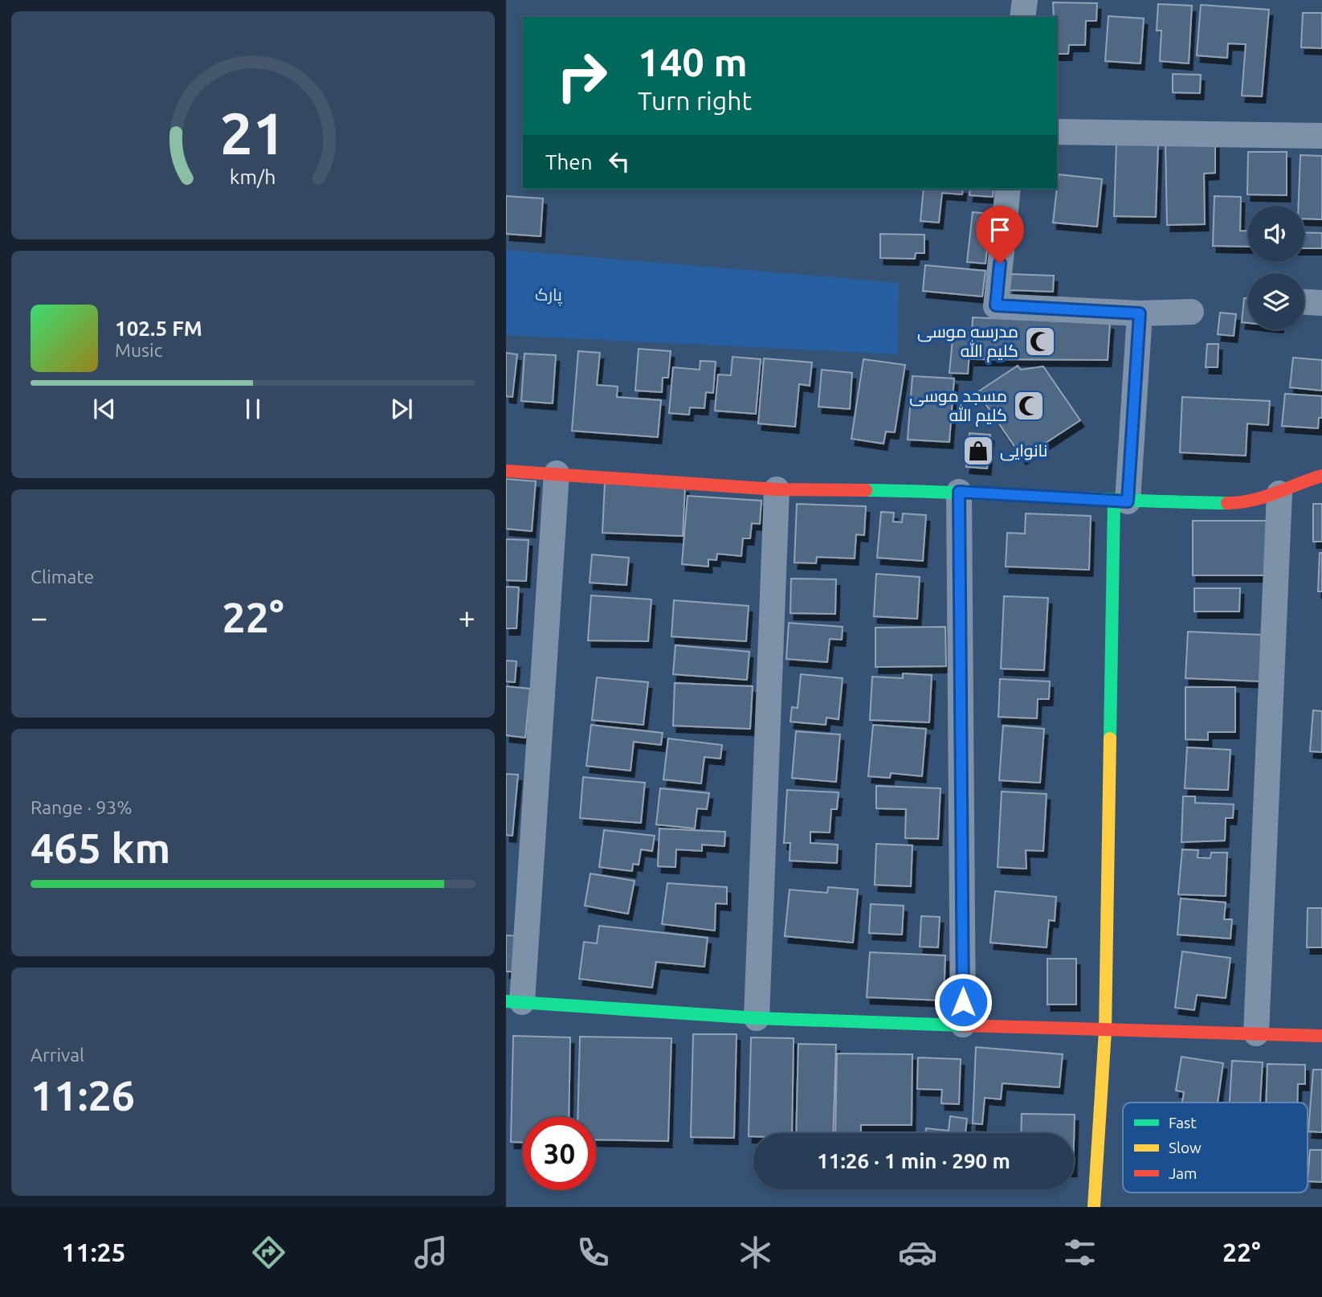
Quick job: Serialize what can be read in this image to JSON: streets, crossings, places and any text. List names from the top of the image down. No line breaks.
{"parks":["پارک"],"places":{"mosque":["مدرسه موسی کلیم الله","مسجد موسی کلیم الله"],"shop":["نانوایی"]},"legend":["Fast","Slow","Jam"],"page":{"turn":["140 m","Turn right"],"then":"Then","song":["102.5 FM","Music"],"tile":["Climate",["Range · 93%","465 km"],["Arrival","11:26"]],"heat":["−","22°","+"],"limit":"30","trip":"11:26 · 1 min · 290 m","tabs":["11:25","22°"],"gauge":["21","km/h"]}}
